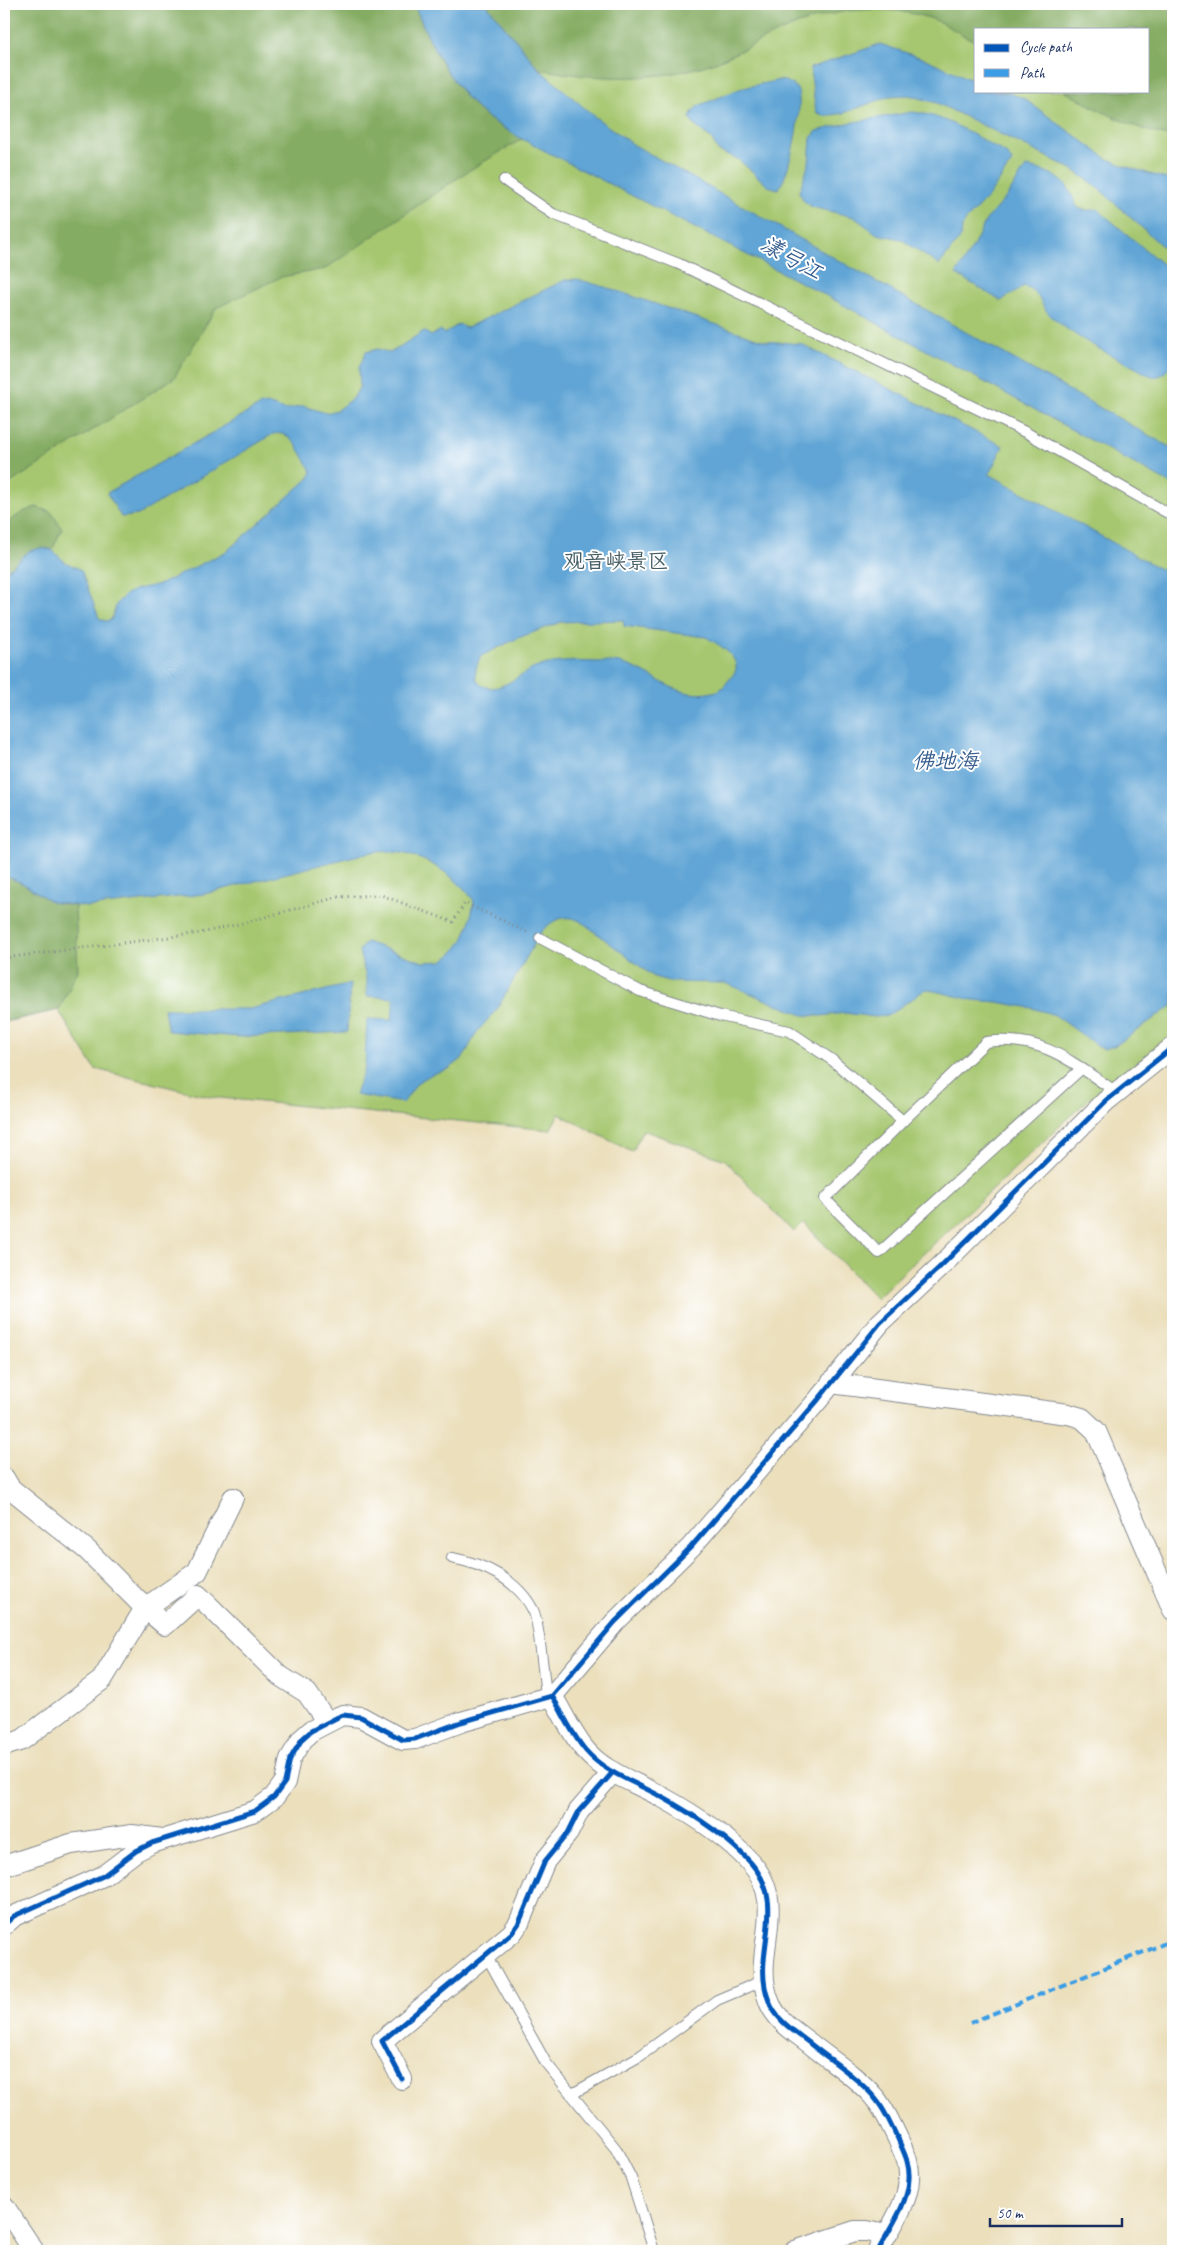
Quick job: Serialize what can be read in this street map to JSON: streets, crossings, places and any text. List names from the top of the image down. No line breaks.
{"water":["漾弓江","佛地海"],"parks":["观音峡景区"],"legend":["Cycle path","Path"],"scale_bar":"50 m"}
